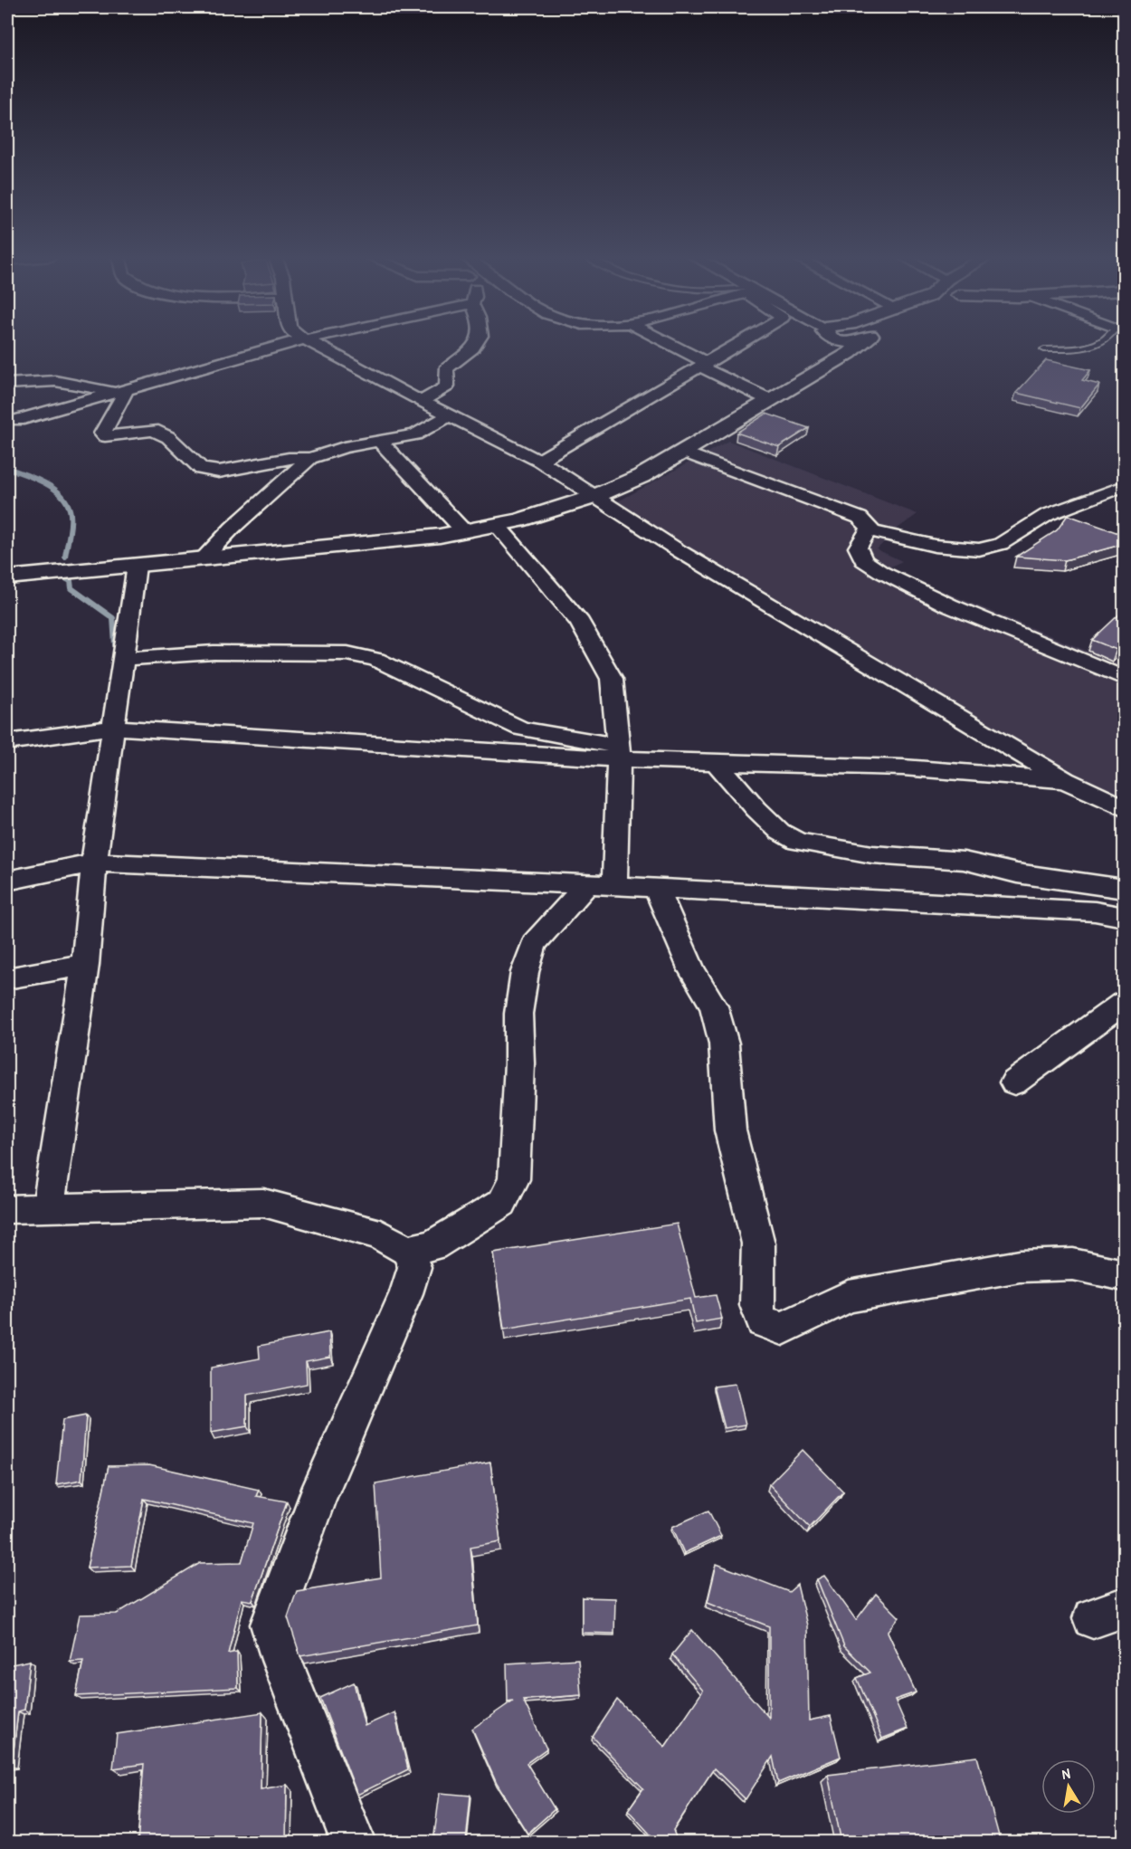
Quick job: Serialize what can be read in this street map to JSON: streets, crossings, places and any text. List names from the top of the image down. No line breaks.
{"north":"top"}
